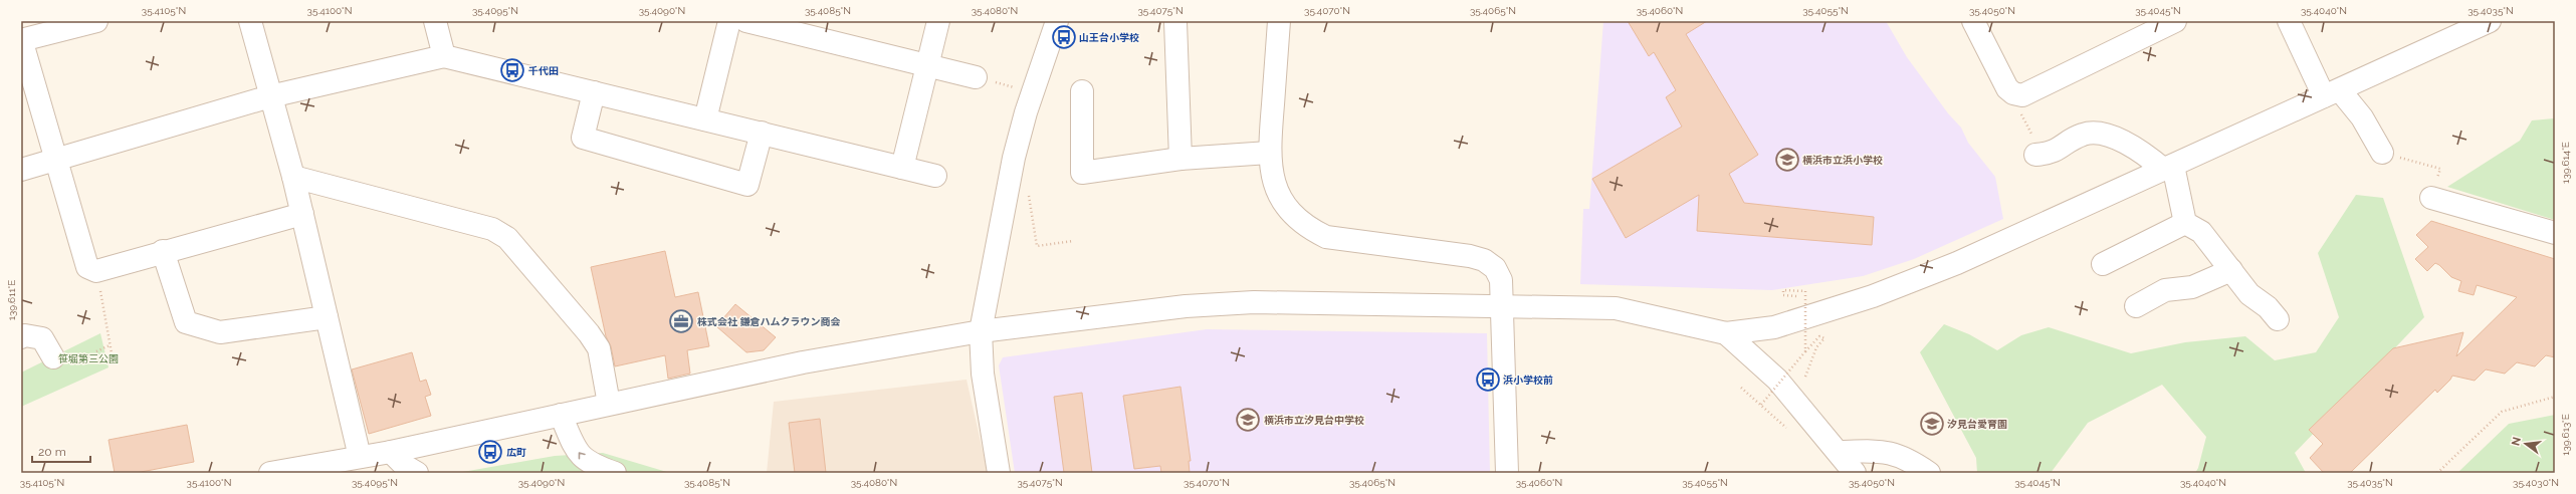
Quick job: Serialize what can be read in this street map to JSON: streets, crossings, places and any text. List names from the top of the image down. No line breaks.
{"parks":["笹堀第三公園"],"places":{"bus stop":["山王台小学校","千代田","浜小学校前","広町"],"school or university":["横浜市立浜小学校","横浜市立汐見台中学校","汐見台愛育園"],"office":["株式会社 鎌倉ハムクラウン商会"]},"scale_bar":"20 m","north":"left","coordinates":["35.4105°N","35.4100°N","35.4095°N","35.4090°N","35.4085°N","35.4080°N","35.4075°N","35.4070°N","35.4065°N","35.4060°N","35.4055°N","35.4050°N","35.4045°N","35.4040°N","35.4035°N","139.614°E","139.611°E","139.613°E","35.4030°N"]}
